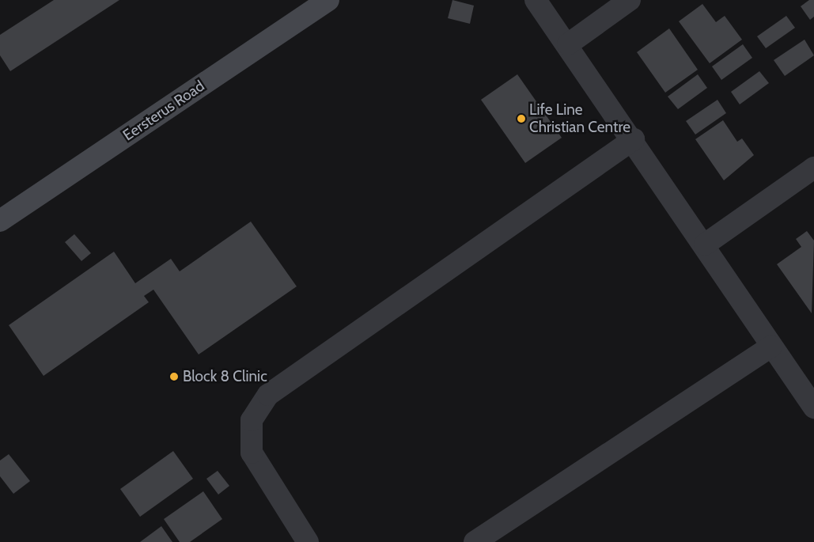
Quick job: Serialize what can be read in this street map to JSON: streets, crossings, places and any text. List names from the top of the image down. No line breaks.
{"streets":{"street":["Eersterus Road"]},"places":["Life Line Christian Centre","Block 8 Clinic"]}
